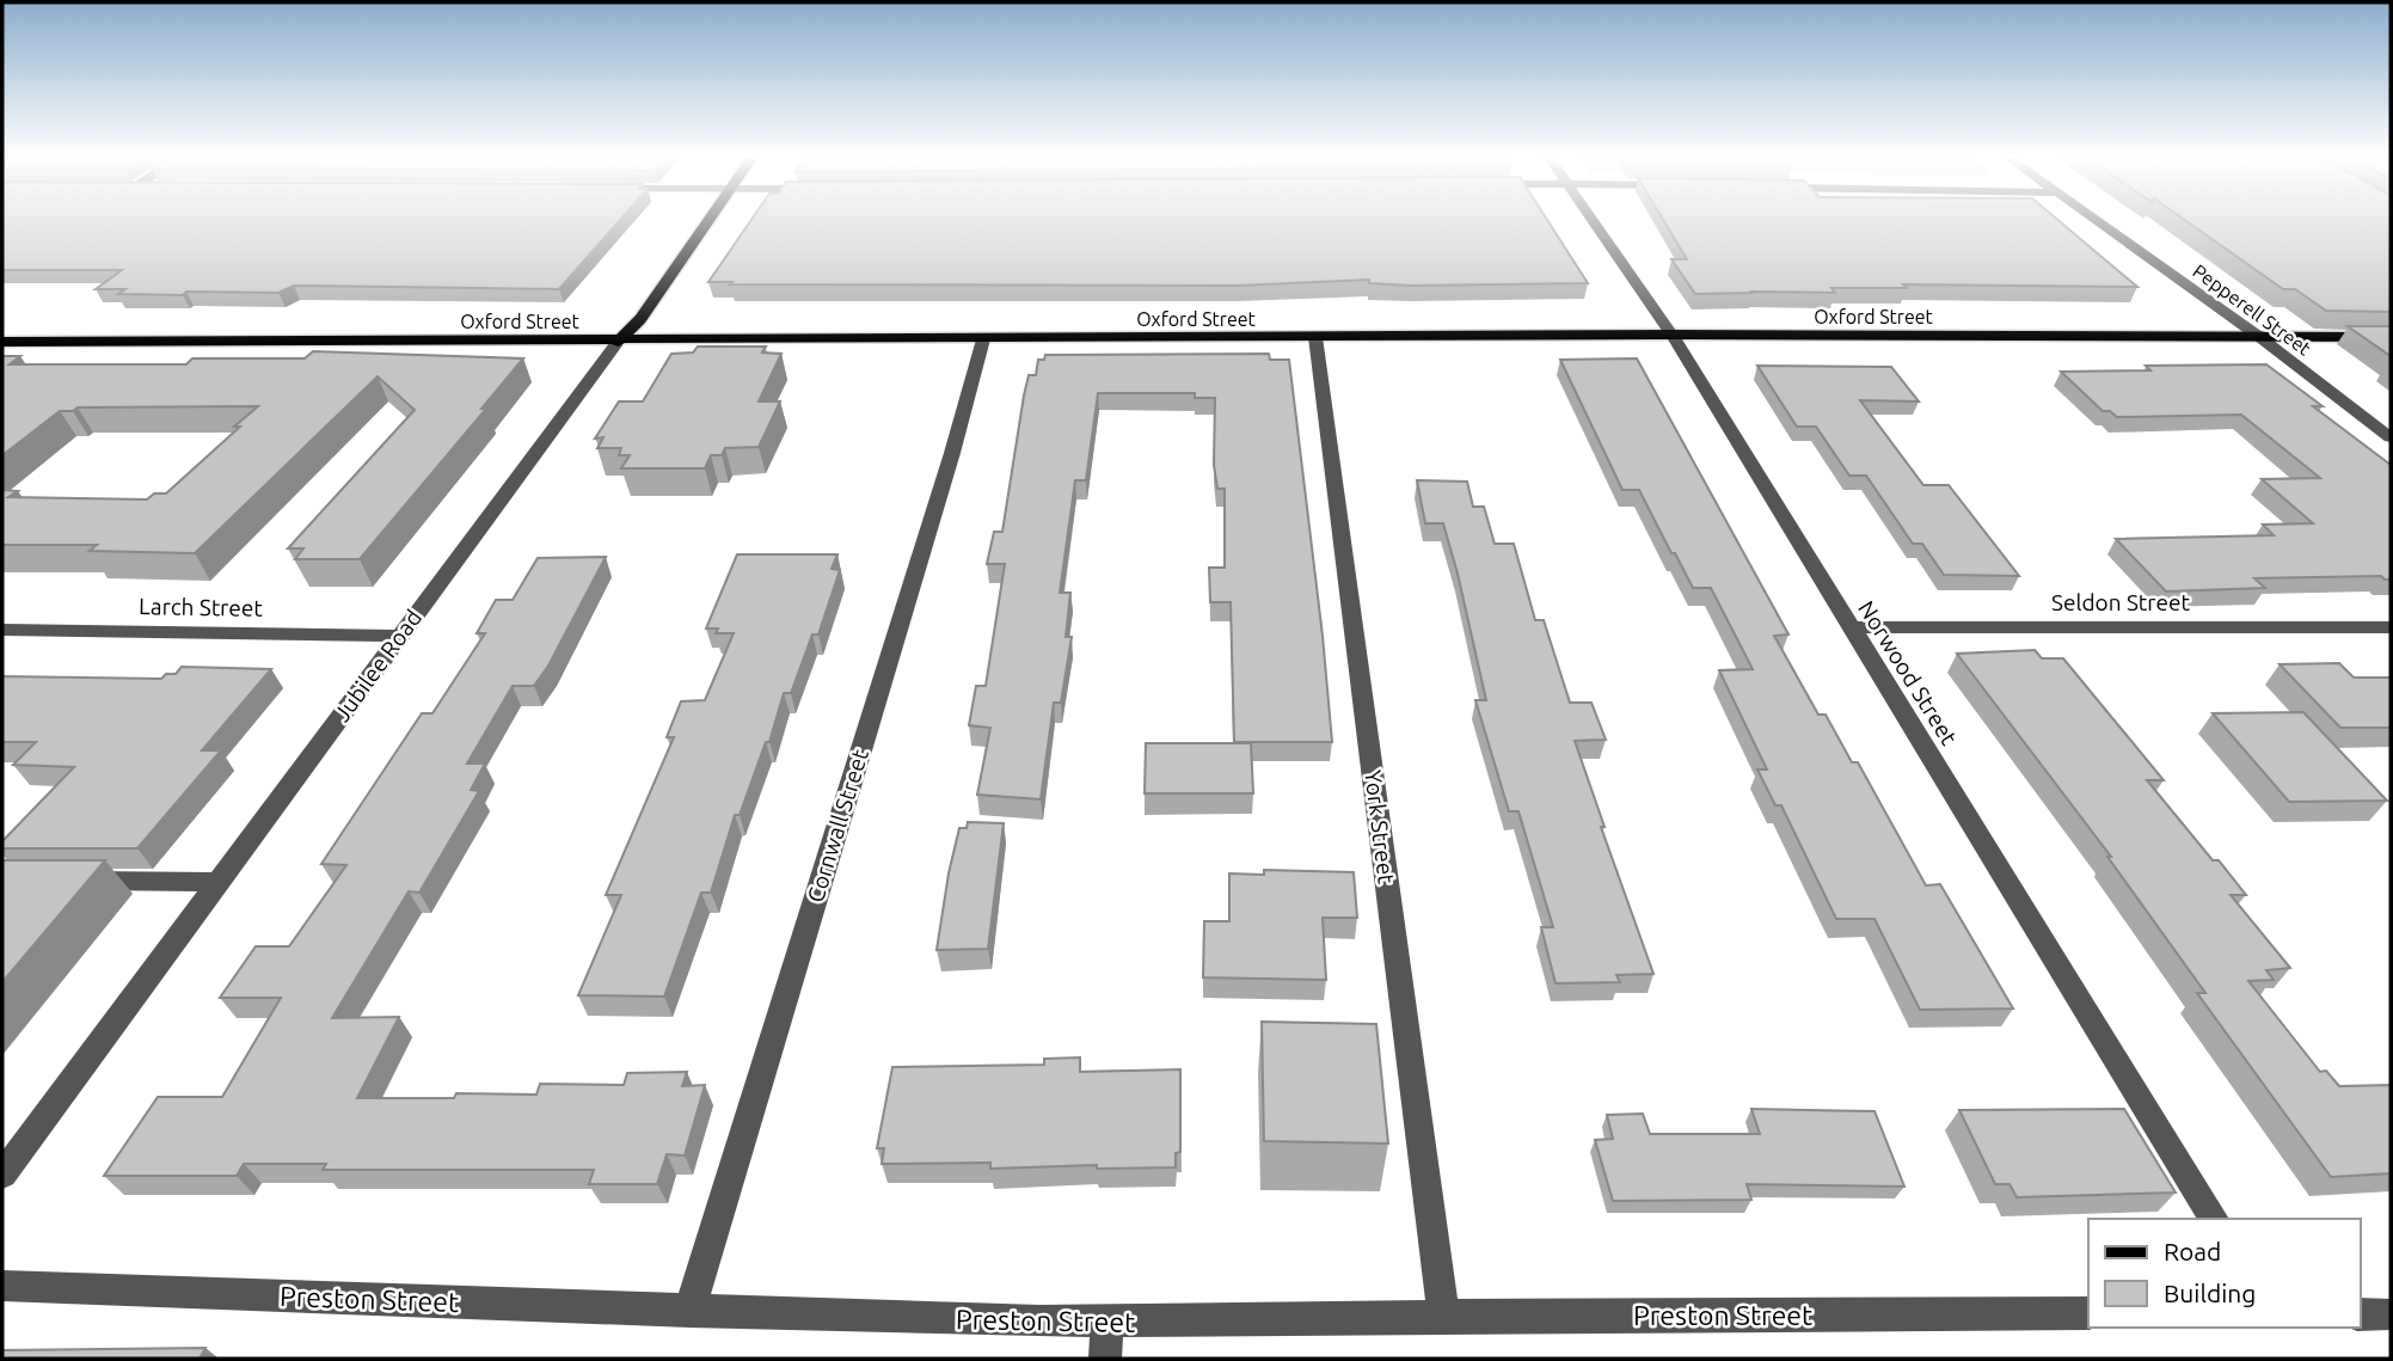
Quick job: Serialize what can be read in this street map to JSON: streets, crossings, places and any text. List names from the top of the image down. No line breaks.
{"streets":{"main road":["Oxford Street","Jubilee Road"],"street":["Pepperell Street","Seldon Street","Larch Street","Norwood Street","Cornwall Street","York Street","Preston Street"]},"crossings":[["Pepperell Street","Oxford Street"],["Oxford Street","Jubilee Road"],["Oxford Street","Norwood Street"],["Oxford Street","Cornwall Street"],["Oxford Street","York Street"],["Seldon Street","Norwood Street"],["Larch Street","Jubilee Road"],["Cornwall Street","Preston Street"],["York Street","Preston Street"]],"legend":["Road","Building"]}
